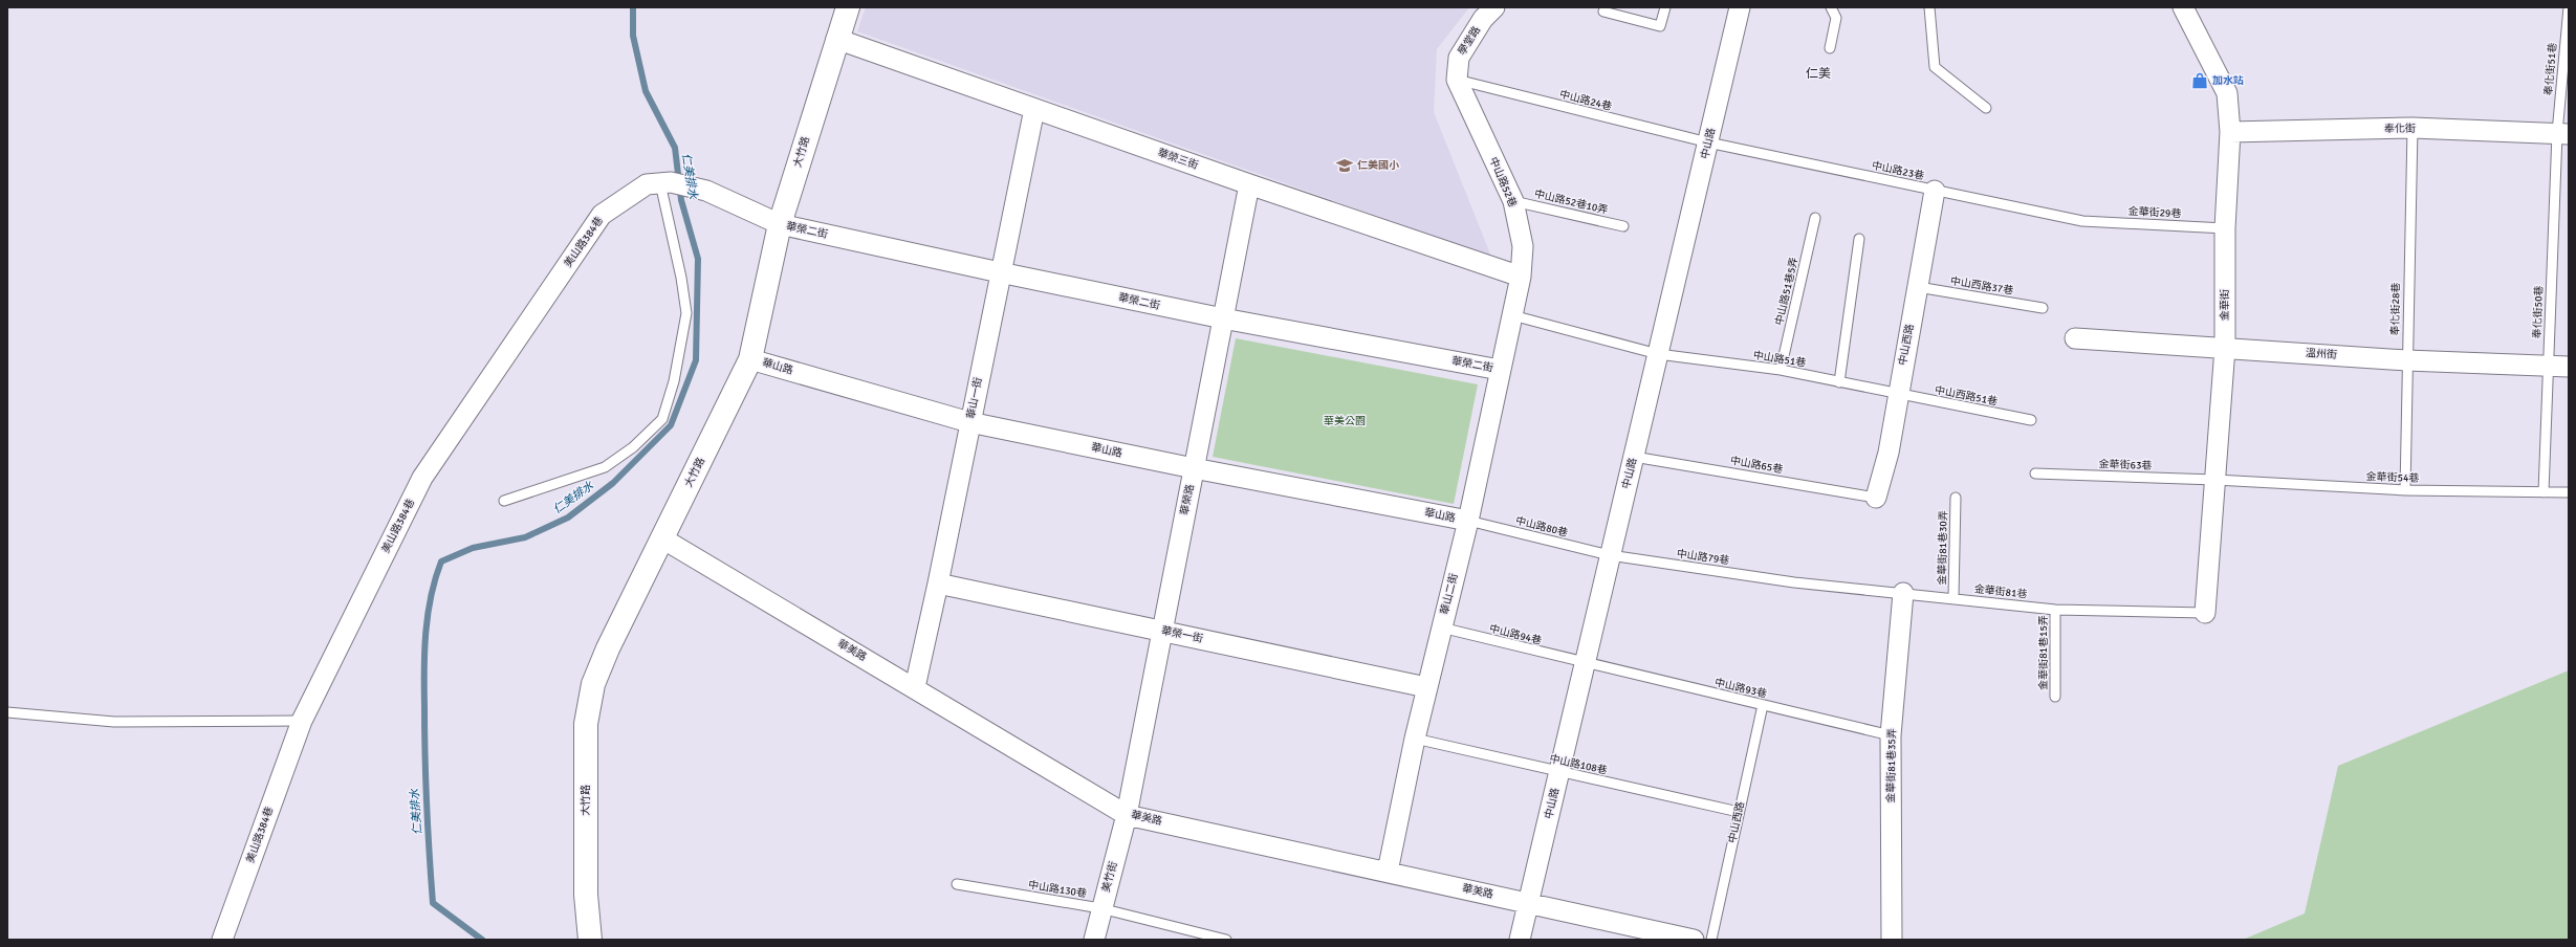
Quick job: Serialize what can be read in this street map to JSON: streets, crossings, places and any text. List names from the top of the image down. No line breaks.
{"streets":{"street":["學堂路","奉化街","中山路","大竹路","華榮三街","中山路52巷","華榮二街","美山路384巷","金華街","中山西路","溫州街","華山路","華山一街","華榮路","華山二街","華榮一街","華美路","金華街81巷35弄","美竹街"],"lane":["奉化街51巷","中山路24巷","中山路23巷","中山路52巷10弄","金華街29巷","中山西路37巷","中山路51巷5弄","奉化街28巷","奉化街50巷","中山路51巷","中山西路51巷","中山路65巷","金華街63巷","金華街54巷","中山路80巷","金華街81巷30弄","中山路79巷","金華街81巷","中山路94巷","金華街81巷15弄","中山路93巷","中山路108巷","中山路130巷"]},"crossings":[["學堂路","中山路24巷"],["學堂路","中山路52巷"],["奉化街51巷","奉化街"],["奉化街51巷","奉化街50巷"],["中山路24巷","中山路"],["中山路24巷","中山路23巷"],["中山路24巷","中山路52巷"],["奉化街","金華街"],["奉化街","奉化街28巷"],["奉化街","奉化街50巷"],["中山路","中山路23巷"],["中山路","中山路51巷"],["中山路","中山路65巷"],["中山路","中山路80巷"],["中山路","中山路79巷"],["中山路","中山路94巷"],["中山路","華美路"],["中山路","中山路93巷"],["中山路","中山路108巷"],["大竹路","華榮三街"],["大竹路","華榮二街"],["大竹路","華山路"],["大竹路","華美路"],["華榮三街","中山路52巷"],["華榮三街","華山一街"],["華榮三街","華榮路"],["中山路23巷","金華街29巷"],["中山路23巷","中山西路"],["中山路52巷","中山路52巷10弄"],["中山路52巷","華山二街"],["金華街29巷","金華街"],["華榮二街","美山路384巷"],["華榮二街","華山一街"],["華榮二街","華榮路"],["華榮二街","華山二街"],["中山西路37巷","中山西路"],["中山路51巷5弄","中山路51巷"],["金華街","溫州街"],["金華街","金華街63巷"],["金華街","金華街54巷"],["金華街","金華街81巷"],["奉化街28巷","溫州街"],["奉化街28巷","金華街54巷"],["奉化街50巷","溫州街"],["奉化街50巷","金華街54巷"],["中山西路","中山路51巷"],["中山西路","中山西路51巷"],["中山西路","中山路65巷"],["中山西路","中山路93巷"],["中山西路","中山路108巷"],["中山路51巷","中山西路51巷"],["華山路","華山一街"],["華山路","華榮路"],["華山路","中山路80巷"],["華山路","華山二街"],["華山一街","華榮一街"],["華山一街","華美路"],["金華街63巷","金華街54巷"],["華榮路","華榮一街"],["華榮路","華美路"],["華榮路","美竹街"],["中山路80巷","中山路79巷"],["中山路80巷","華山二街"],["金華街81巷30弄","金華街81巷"],["中山路79巷","金華街81巷"],["金華街81巷","金華街81巷15弄"],["金華街81巷","金華街81巷35弄"],["華山二街","華榮一街"],["華山二街","中山路94巷"],["華山二街","華美路"],["華山二街","中山路108巷"],["中山路94巷","中山路93巷"],["華美路","美竹街"],["中山路93巷","金華街81巷35弄"],["美竹街","中山路130巷"]],"districts":["仁美"],"water":["仁美排水"],"parks":["華美公園"],"places":{"shop":["加水站"],"school or university":["仁美國小"]}}
